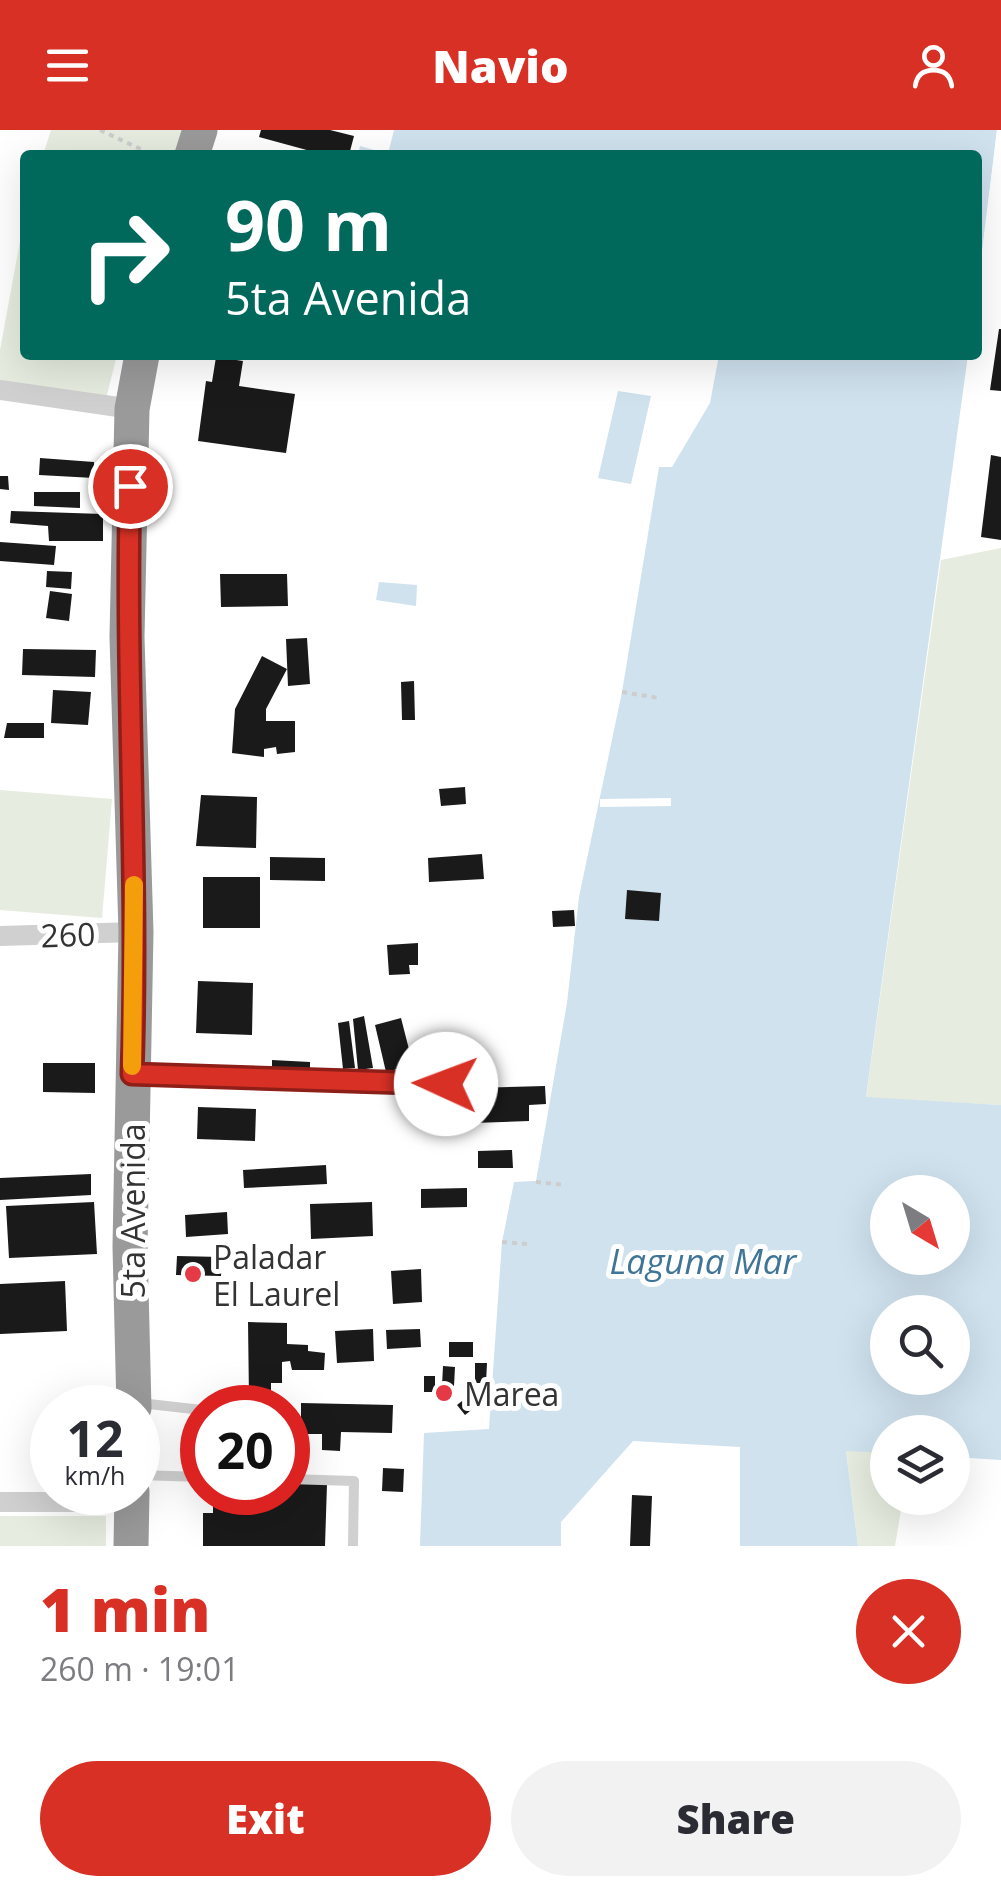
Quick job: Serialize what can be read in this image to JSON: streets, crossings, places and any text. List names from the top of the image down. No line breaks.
{"streets":{"highway":["5ta Avenida"],"street":["260"]},"crossings":[["260","5ta Avenida"]],"water":["Laguna Mar"],"places":["Paladar El Laurel","Marea"],"north":"bottom right","page":{"header":"Navio","turn":["90 m","5ta Avenida"],"speed":"12 km/h","limit":"20","heading":["1 min","260 m · 19:01"],"buttons":["Exit","Share"]}}
